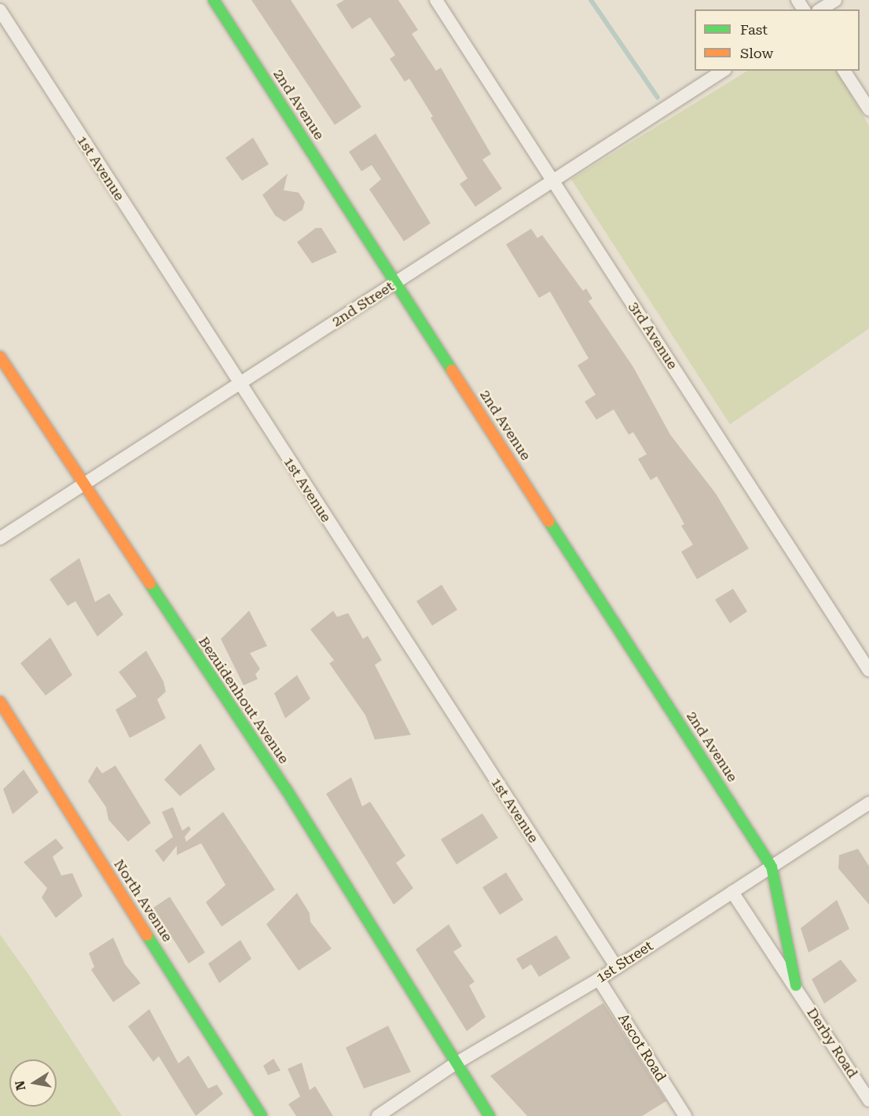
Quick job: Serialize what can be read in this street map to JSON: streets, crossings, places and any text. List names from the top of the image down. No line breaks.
{"streets":{"street":["2nd Avenue","1st Avenue","2nd Street","3rd Avenue","Bezuidenhout Avenue","North Avenue","1st Street","Derby Road","Ascot Road"]},"crossings":[["2nd Avenue","2nd Street"],["2nd Avenue","1st Street"],["2nd Avenue","Derby Road"],["1st Avenue","2nd Street"],["1st Avenue","1st Street"],["2nd Street","3rd Avenue"],["2nd Street","Bezuidenhout Avenue"],["Bezuidenhout Avenue","1st Street"],["1st Street","Derby Road"],["1st Street","Ascot Road"]],"legend":["Fast","Slow"],"north":"left"}
